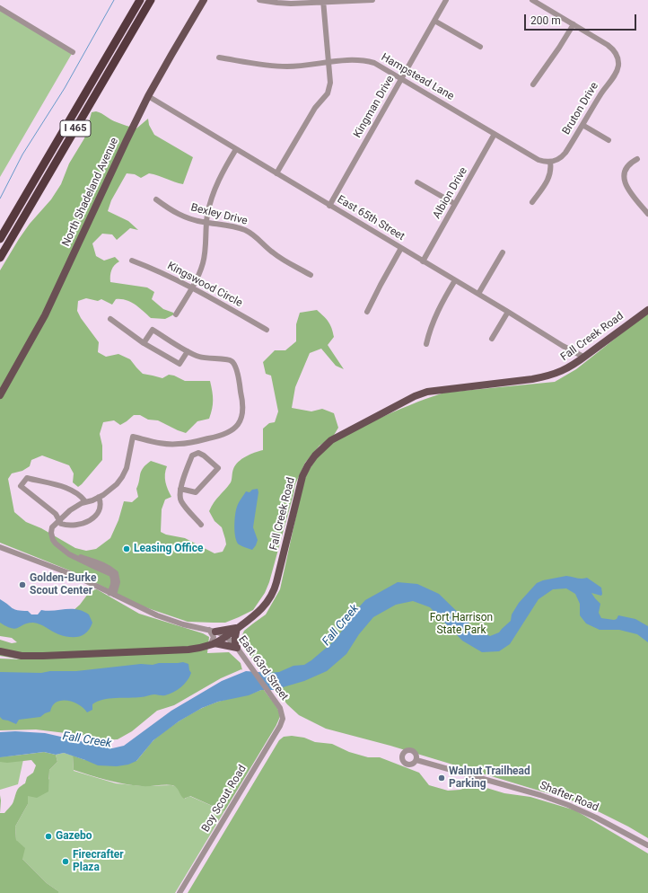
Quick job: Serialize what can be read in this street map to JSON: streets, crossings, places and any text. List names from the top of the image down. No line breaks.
{"streets":{"highway":["I 465"],"main road":["North Shadeland Avenue","Fall Creek Road"],"street":["Hampstead Lane","Kingman Drive","Bruton Drive","Albion Drive","Bexley Drive","East 65th Street","Kingswood Circle","East 63rd Street","Shafter Road","Boy Scout Road"]},"crossings":[["Hampstead Lane","Kingman Drive"],["Hampstead Lane","Bruton Drive"],["Hampstead Lane","Albion Drive"],["Kingman Drive","East 65th Street"],["North Shadeland Avenue","East 65th Street"],["Albion Drive","East 65th Street"],["East 65th Street","Fall Creek Road"],["Fall Creek Road","East 63rd Street"],["East 63rd Street","Boy Scout Road"]],"water":["Fall Creek"],"parks":["Fort Harrison State Park"],"places":["Leasing Office","Golden-Burke Scout Center","Walnut Trailhead Parking","Gazebo","Firecrafter Plaza"],"scale_bar":"200 m"}
